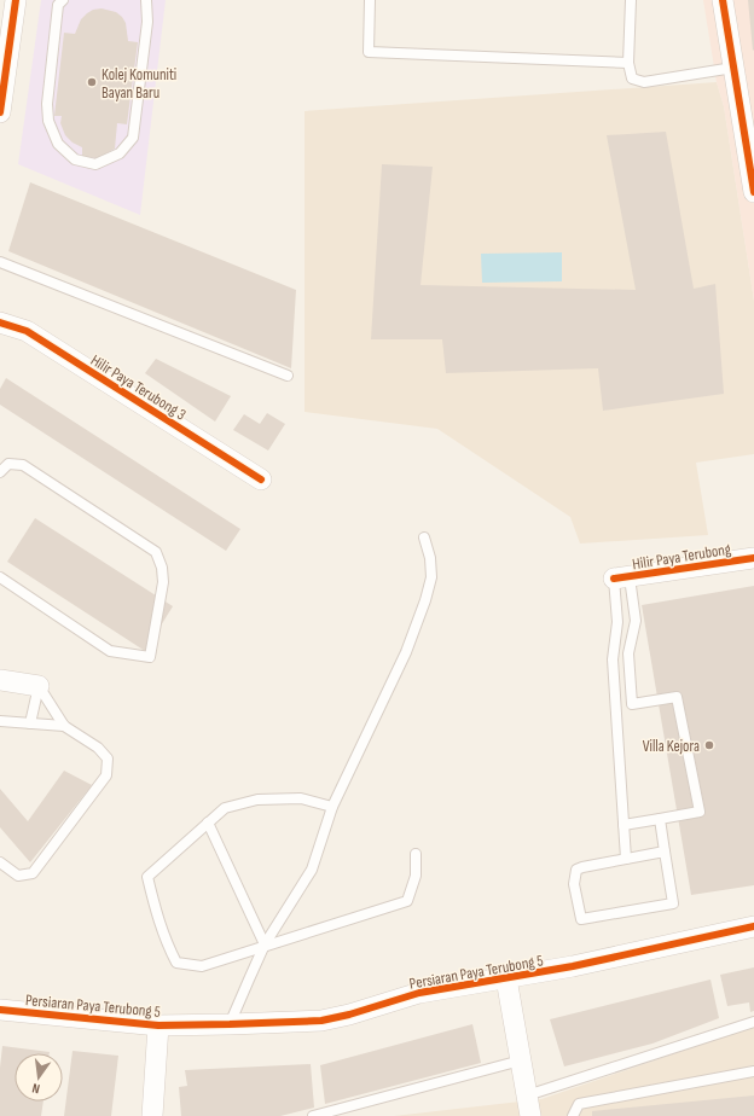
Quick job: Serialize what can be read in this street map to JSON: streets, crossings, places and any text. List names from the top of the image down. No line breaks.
{"streets":{"street":["Hilir Paya Terubong 3","Hilir Paya Terubong","Persiaran Paya Terubong 5"]},"places":["Kolej Komuniti Bayan Baru","Villa Kejora"],"north":"bottom"}
